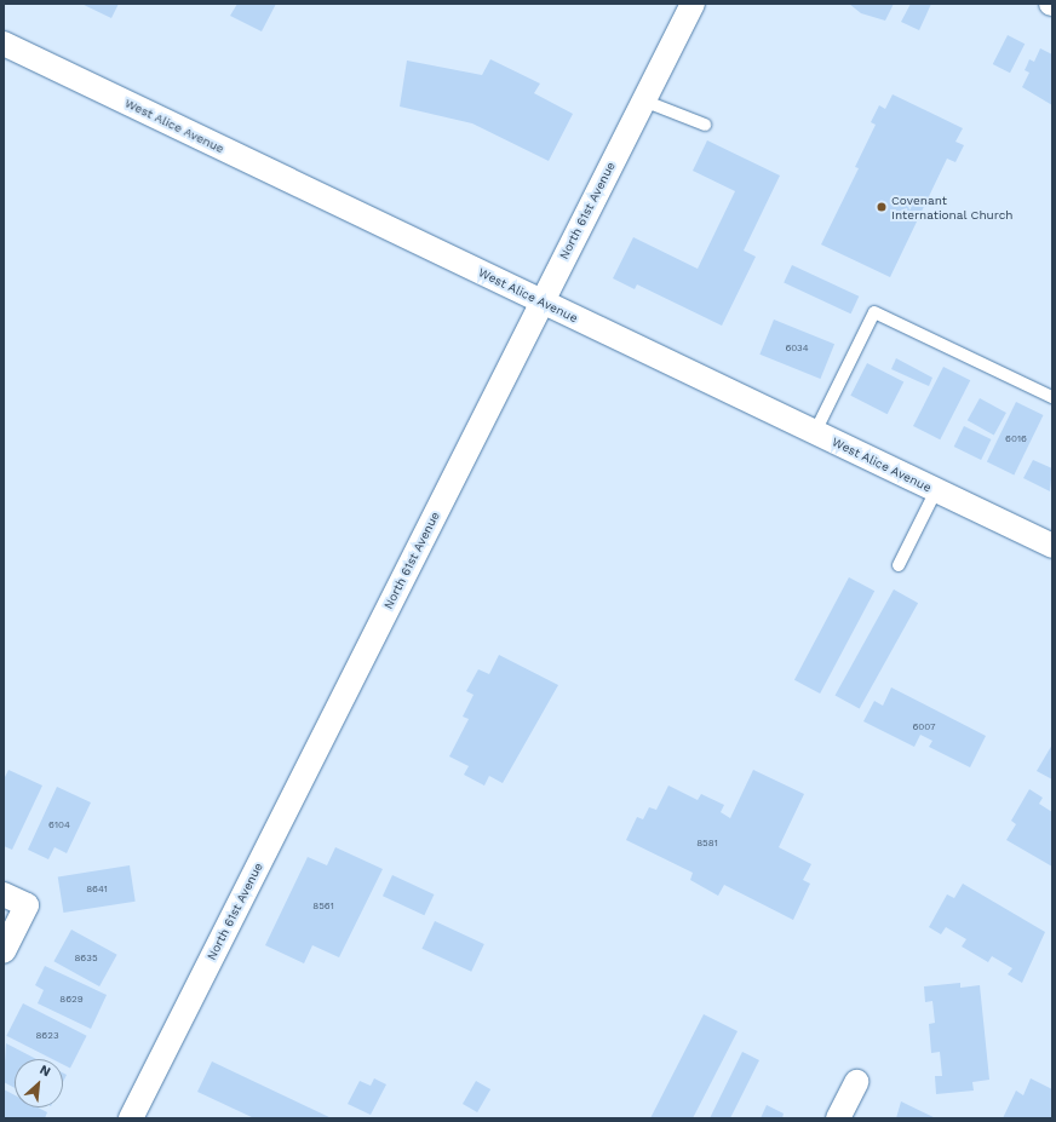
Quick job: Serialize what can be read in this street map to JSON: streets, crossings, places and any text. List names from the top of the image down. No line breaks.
{"streets":{"street":["West Alice Avenue","North 61st Avenue"]},"crossings":[["West Alice Avenue","North 61st Avenue"]],"places":["Covenant International Church"],"house_numbers":["6034","6016","6007","6104","8581","8641","8561","8635","8629","8623"],"north":"top right"}
